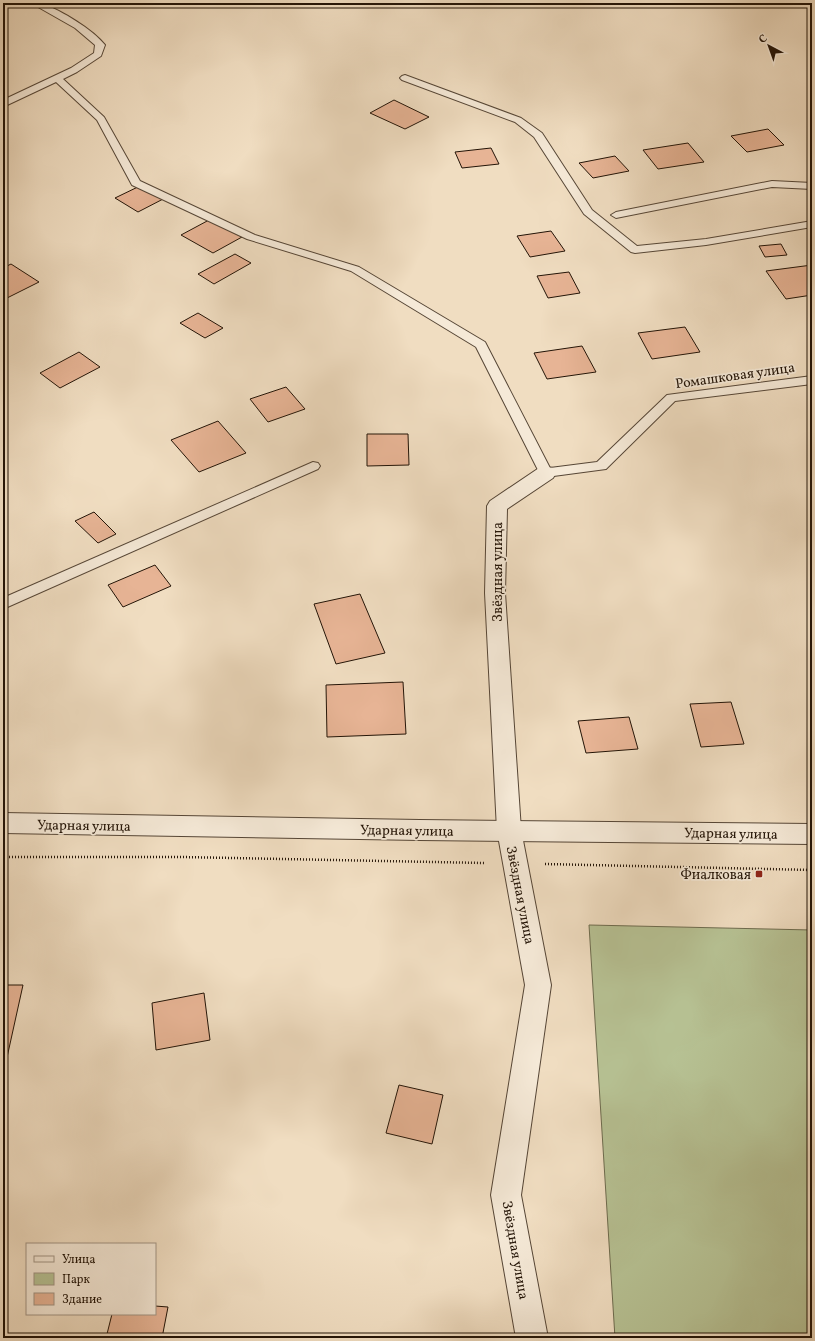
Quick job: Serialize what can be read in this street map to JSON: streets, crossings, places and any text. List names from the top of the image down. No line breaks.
{"streets":{"street":["Звёздная улица","Ударная улица"],"lane":["Ромашковая улица"]},"crossings":[["Ромашковая улица","Звёздная улица"],["Звёздная улица","Ударная улица"]],"places":{"transit":["Фиалковая"]},"legend":["Улица","Парк","Здание"],"north":"top left"}
